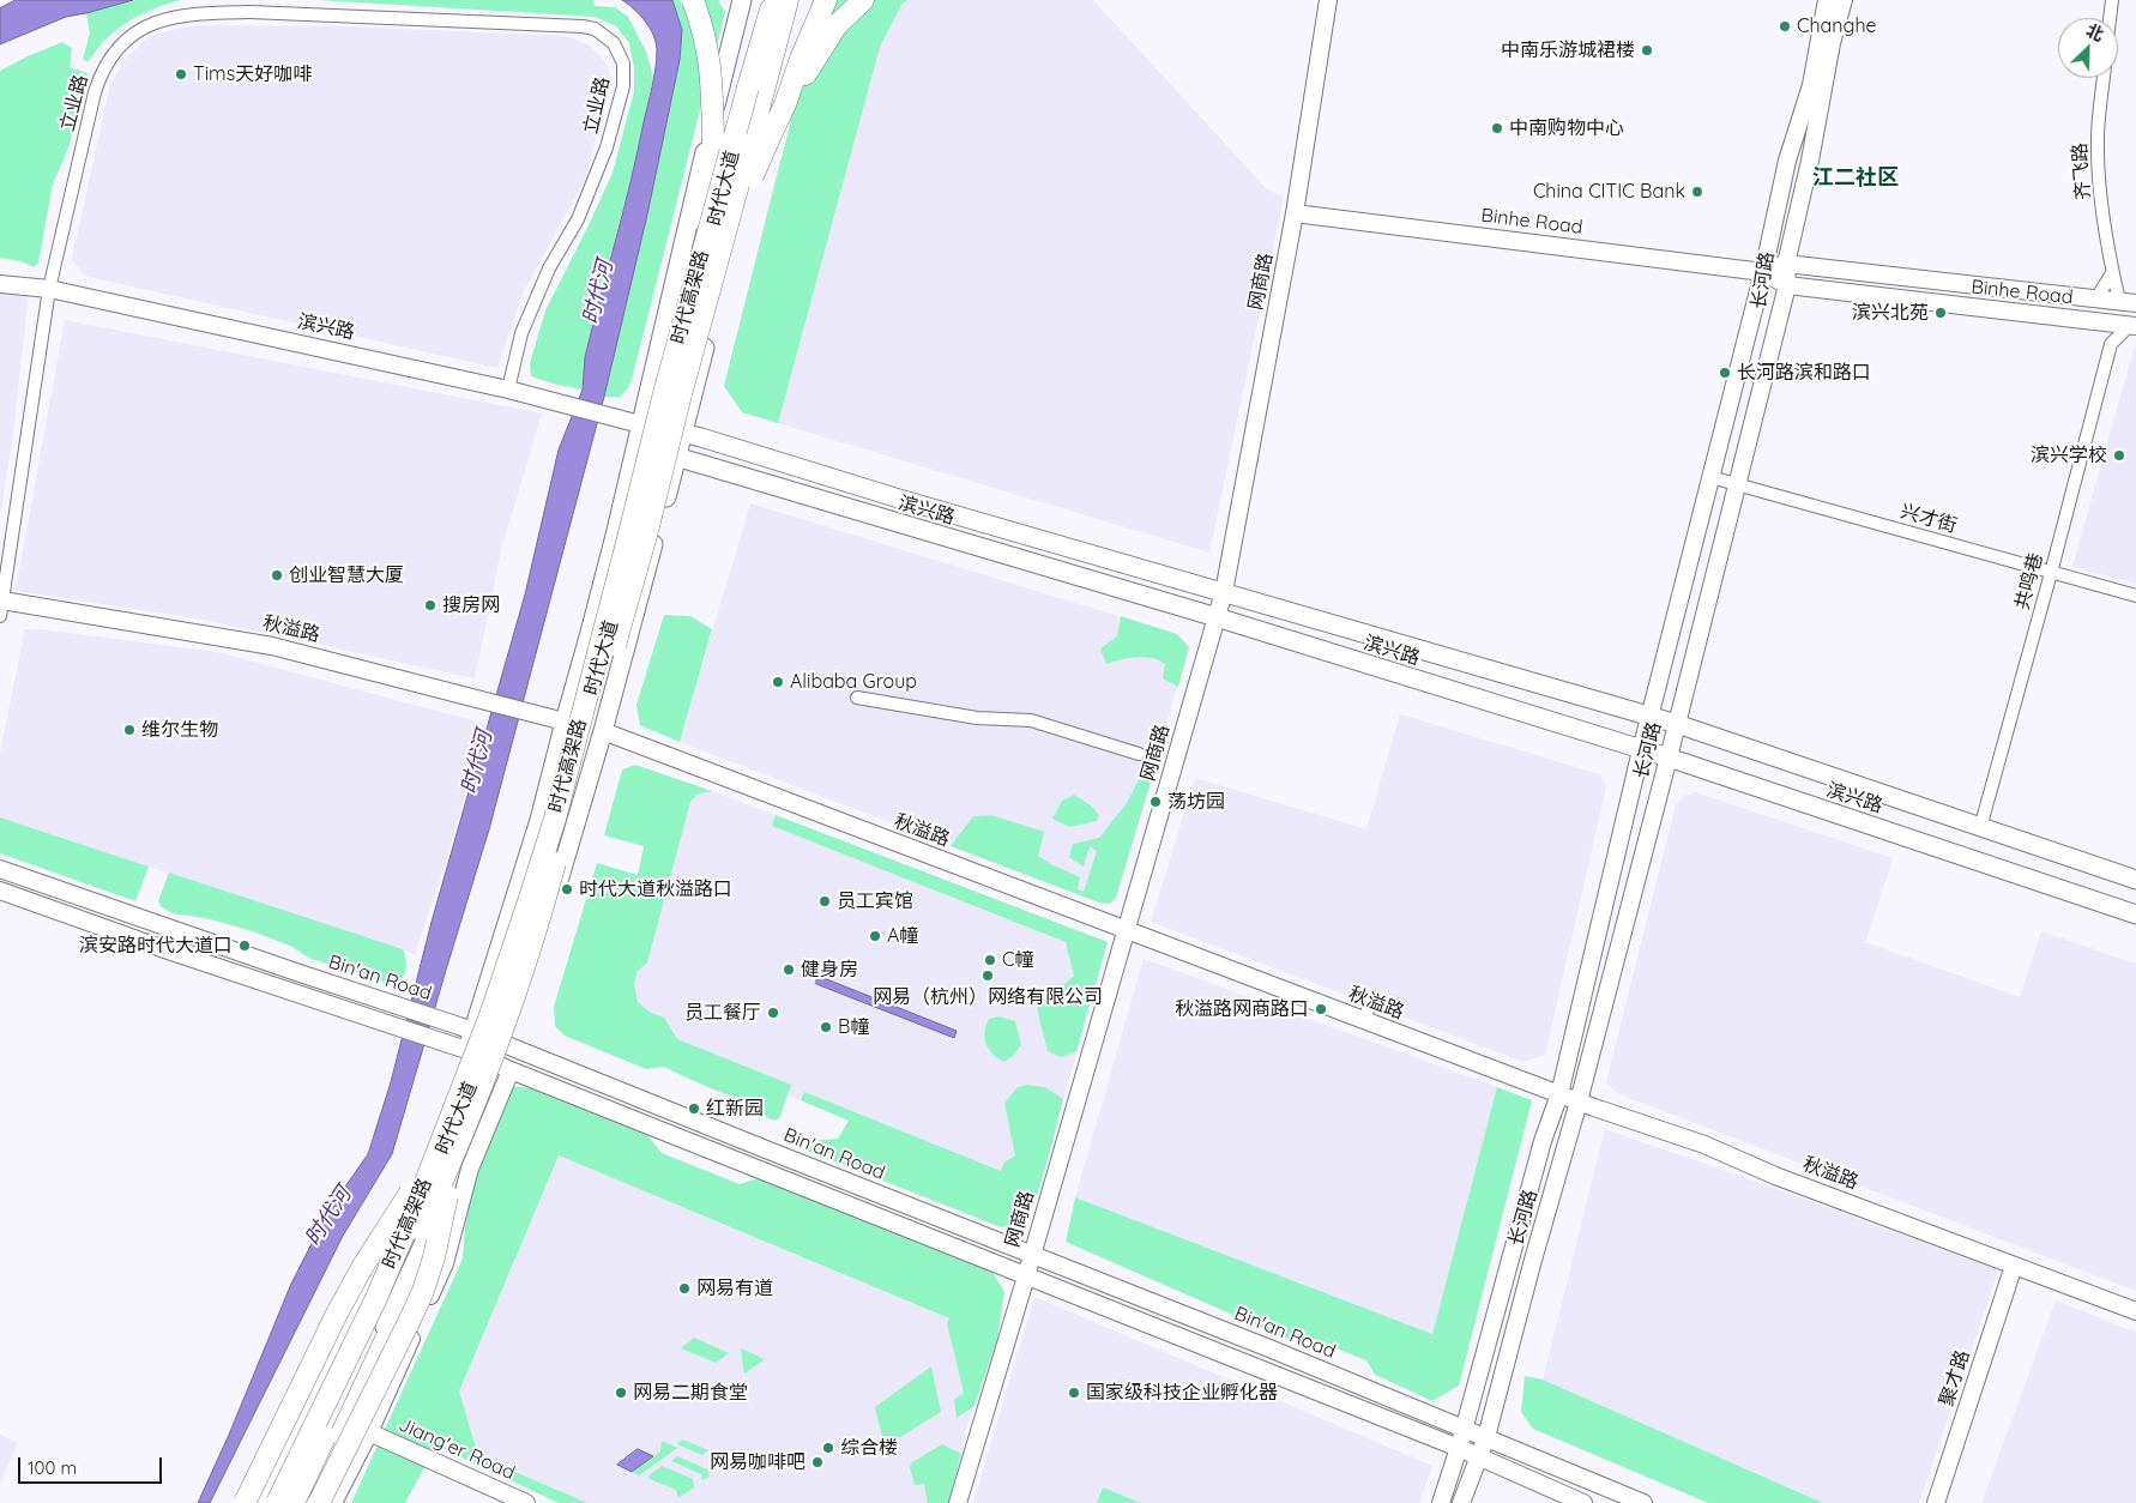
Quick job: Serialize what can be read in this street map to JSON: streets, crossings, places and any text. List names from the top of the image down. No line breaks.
{"streets":{"highway":["时代高架路"],"main road":["时代大道","Binhe Road","长河路","网商路","滨兴路","秋溢路","Bin'an Road","聚才路","Jiang'er Road"],"street":["立业路","齐飞路","兴才街","共鸣巷"]},"crossings":[["立业路","滨兴路"],["立业路","秋溢路"],["齐飞路","Binhe Road"],["时代大道","滨兴路"],["时代大道","秋溢路"],["时代大道","Bin'an Road"],["Binhe Road","长河路"],["Binhe Road","网商路"],["长河路","滨兴路"],["长河路","兴才街"],["长河路","秋溢路"],["长河路","Bin'an Road"],["网商路","滨兴路"],["网商路","秋溢路"],["网商路","Bin'an Road"],["滨兴路","共鸣巷"],["兴才街","共鸣巷"],["秋溢路","聚才路"]],"districts":["江二社区"],"water":["时代河"],"places":["Changhe","中南乐游城裙楼","Tims天好咖啡","中南购物中心","China CITIC Bank","滨兴北苑","长河路滨和路口","滨兴学校","创业智慧大厦","搜房网","Alibaba Group","维尔生物","荡坊园","时代大道秋溢路口","员工宾馆","A幢","滨安路时代大道口","C幢","健身房","网易（杭州）网络有限公司","秋溢路网商路口","员工餐厅","B幢","红新园","网易有道","网易二期食堂","国家级科技企业孵化器","综合楼","网易咖啡吧"],"scale_bar":"100 m","north":"top right"}
